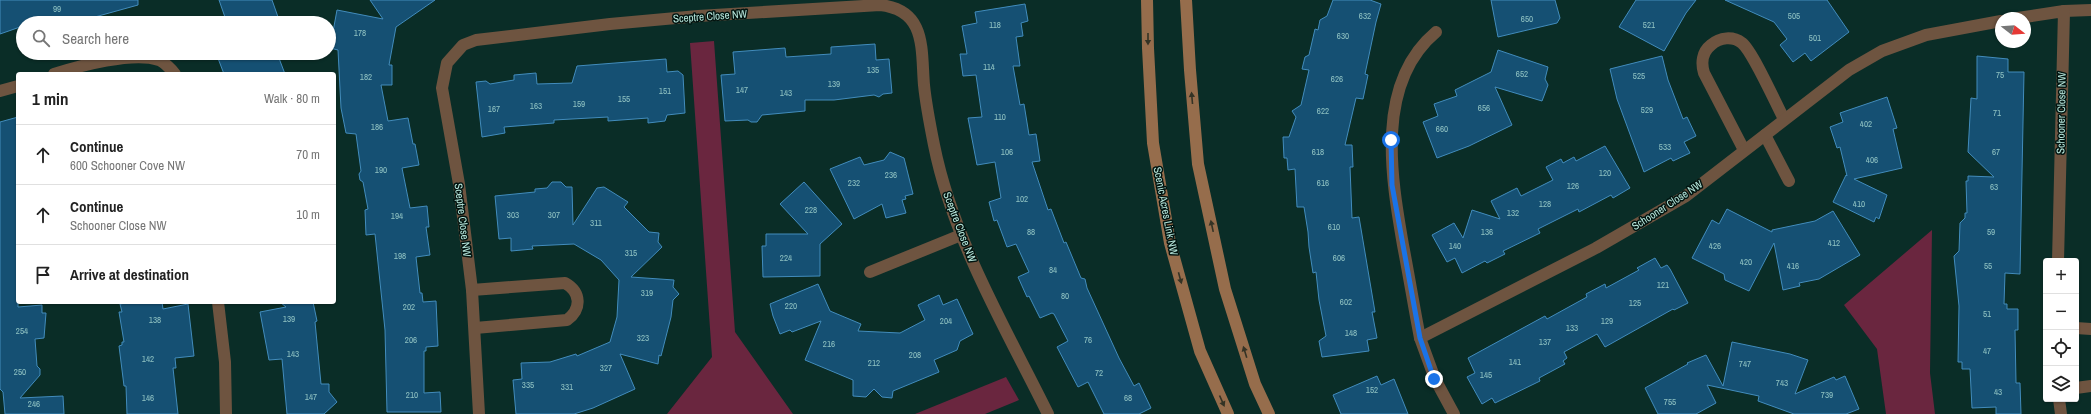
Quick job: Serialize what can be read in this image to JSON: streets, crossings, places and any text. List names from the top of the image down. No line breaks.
{"streets":{"street":["Sceptre Close NW","Schooner Close NW","Scenic Acres Link NW"]},"house_numbers":["99","632","505","650","118","521","178","630","501","114","135","652","75","525","182","626","139","147","151","143","155","159","163","656","167","529","622","71","110","402","186","660","533","106","618","67","406","190","120","236","232","616","126","63","102","128","410","228","132","303","307","194","311","610","88","136","59","412","140","426","315","198","224","606","420","416","55","84","121","319","80","602","125","220","202","51","139","138","204","129","133","254","148","323","206","76","137","216","47","143","208","142","141","212","747","327","250","72","145","743","335","331","152","43","210","739","147","146","68","755","246"],"north":"right","page":{"search":"Search here","heading":["1 min","Walk · 80 m"],"list":[["Continue","600 Schooner Cove NW","70 m"],["Continue","Schooner Close NW","10 m"],"Arrive at destination"],"map_buttons":["+","−"]}}
